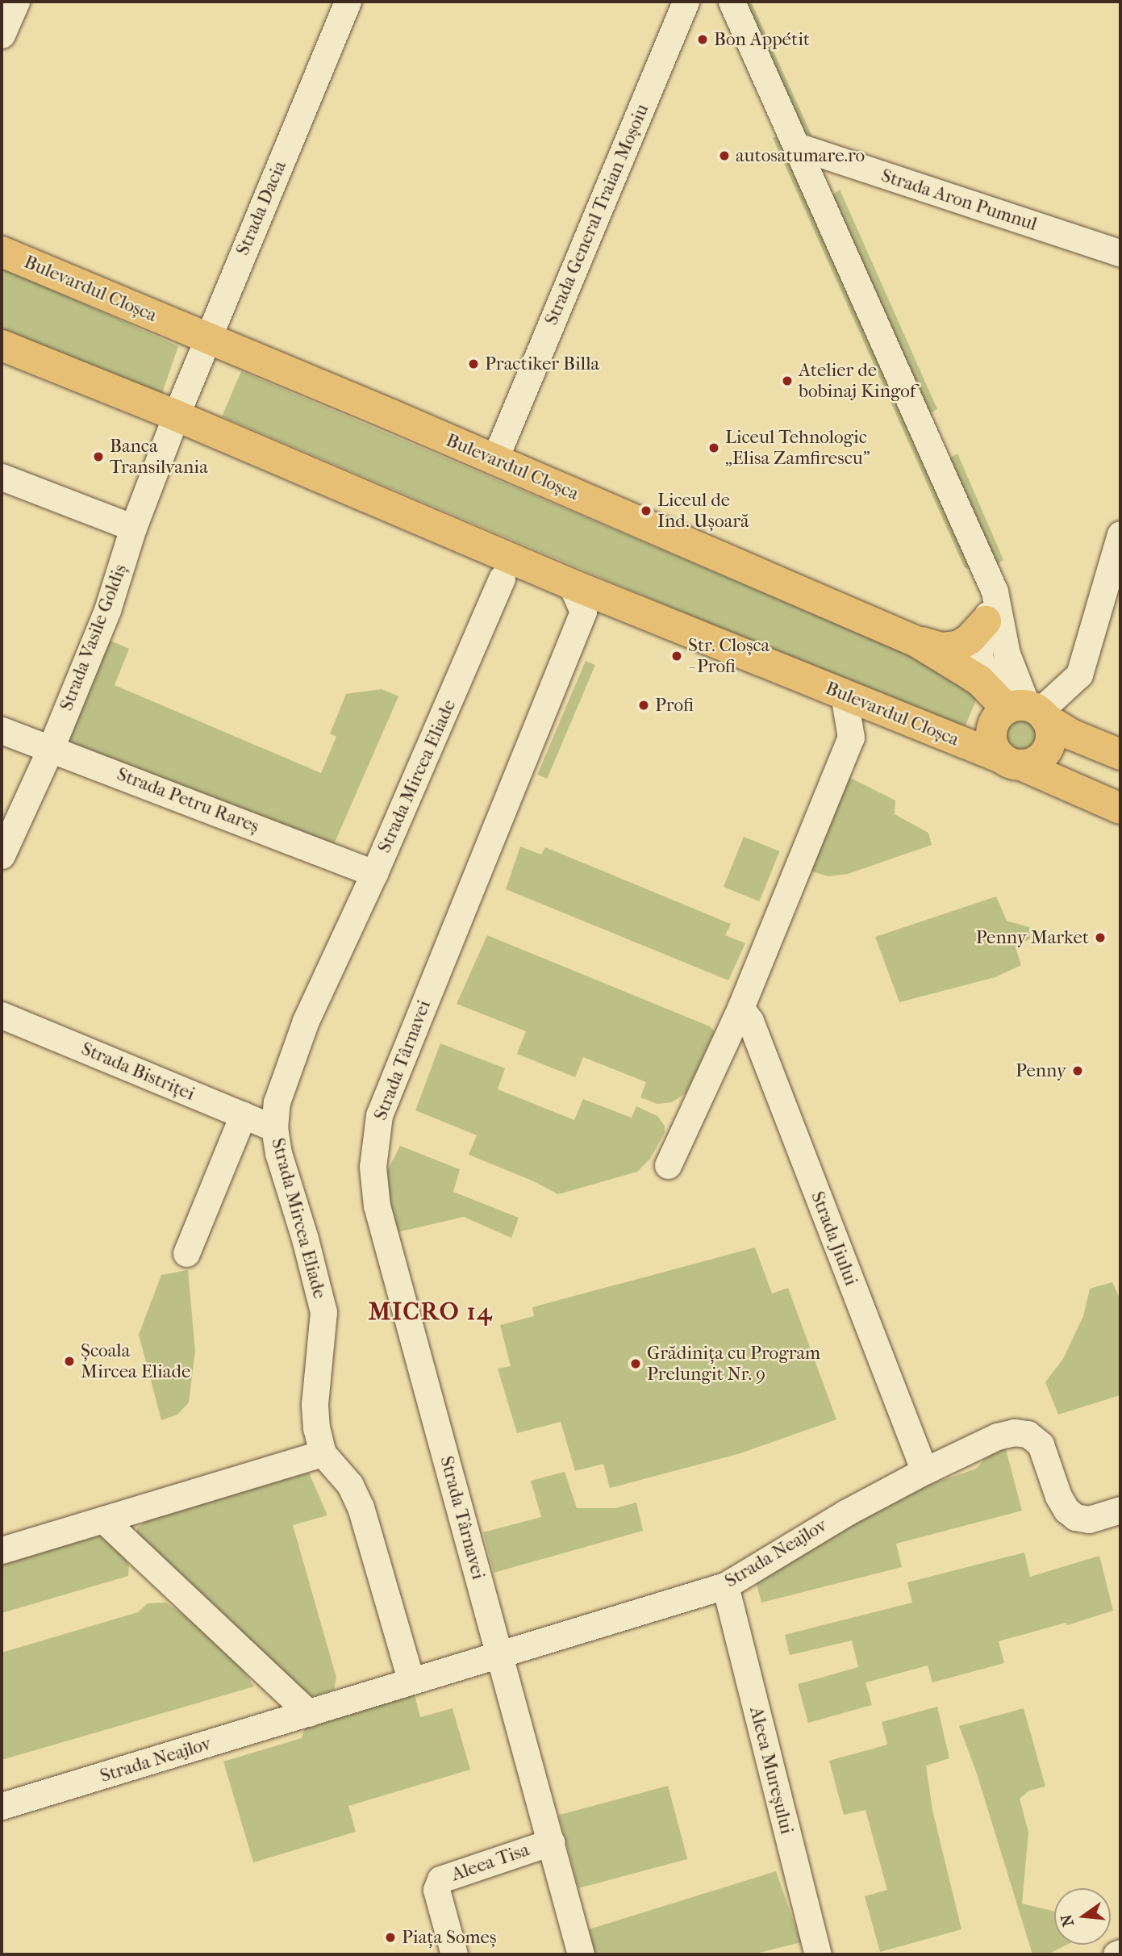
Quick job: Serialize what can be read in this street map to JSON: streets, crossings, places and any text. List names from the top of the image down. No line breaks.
{"streets":{"main road":["Bulevardul Cloșca"],"street":["Strada Aron Pumnul","Strada Dacia","Strada General Traian Moșoiu","Strada Vasile Goldiș","Strada Mircea Eliade","Strada Petru Rareș","Strada Târnavei","Strada Bistriței","Strada Jiului","Strada Neajlov","Aleea Mureșului","Aleea Tisa"]},"crossings":[["Strada Dacia","Bulevardul Cloșca"],["Strada Dacia","Strada Vasile Goldiș"],["Strada General Traian Moșoiu","Bulevardul Cloșca"],["Bulevardul Cloșca","Strada Vasile Goldiș"],["Bulevardul Cloșca","Strada Târnavei"],["Strada Vasile Goldiș","Strada Petru Rareș"],["Strada Mircea Eliade","Strada Petru Rareș"],["Strada Mircea Eliade","Strada Bistriței"],["Strada Târnavei","Strada Neajlov"],["Strada Târnavei","Aleea Tisa"],["Strada Jiului","Strada Neajlov"],["Strada Neajlov","Aleea Mureșului"],["Strada Neajlov","Aleea Tisa"]],"districts":["MICRO 14"],"places":["Bon Appétit","autosatumare.ro","Practiker Billa","Atelier de bobinaj Kingof","Liceul Tehnologic „Elisa Zamfirescu”","Banca Transilvania","Liceul de Ind. Ușoară","Str. Cloșca - Profi","Profi","Penny Market","Penny","Școala Mircea Eliade","Grădinița cu Program Prelungit Nr. 9","Piața Someș"],"north":"left"}
